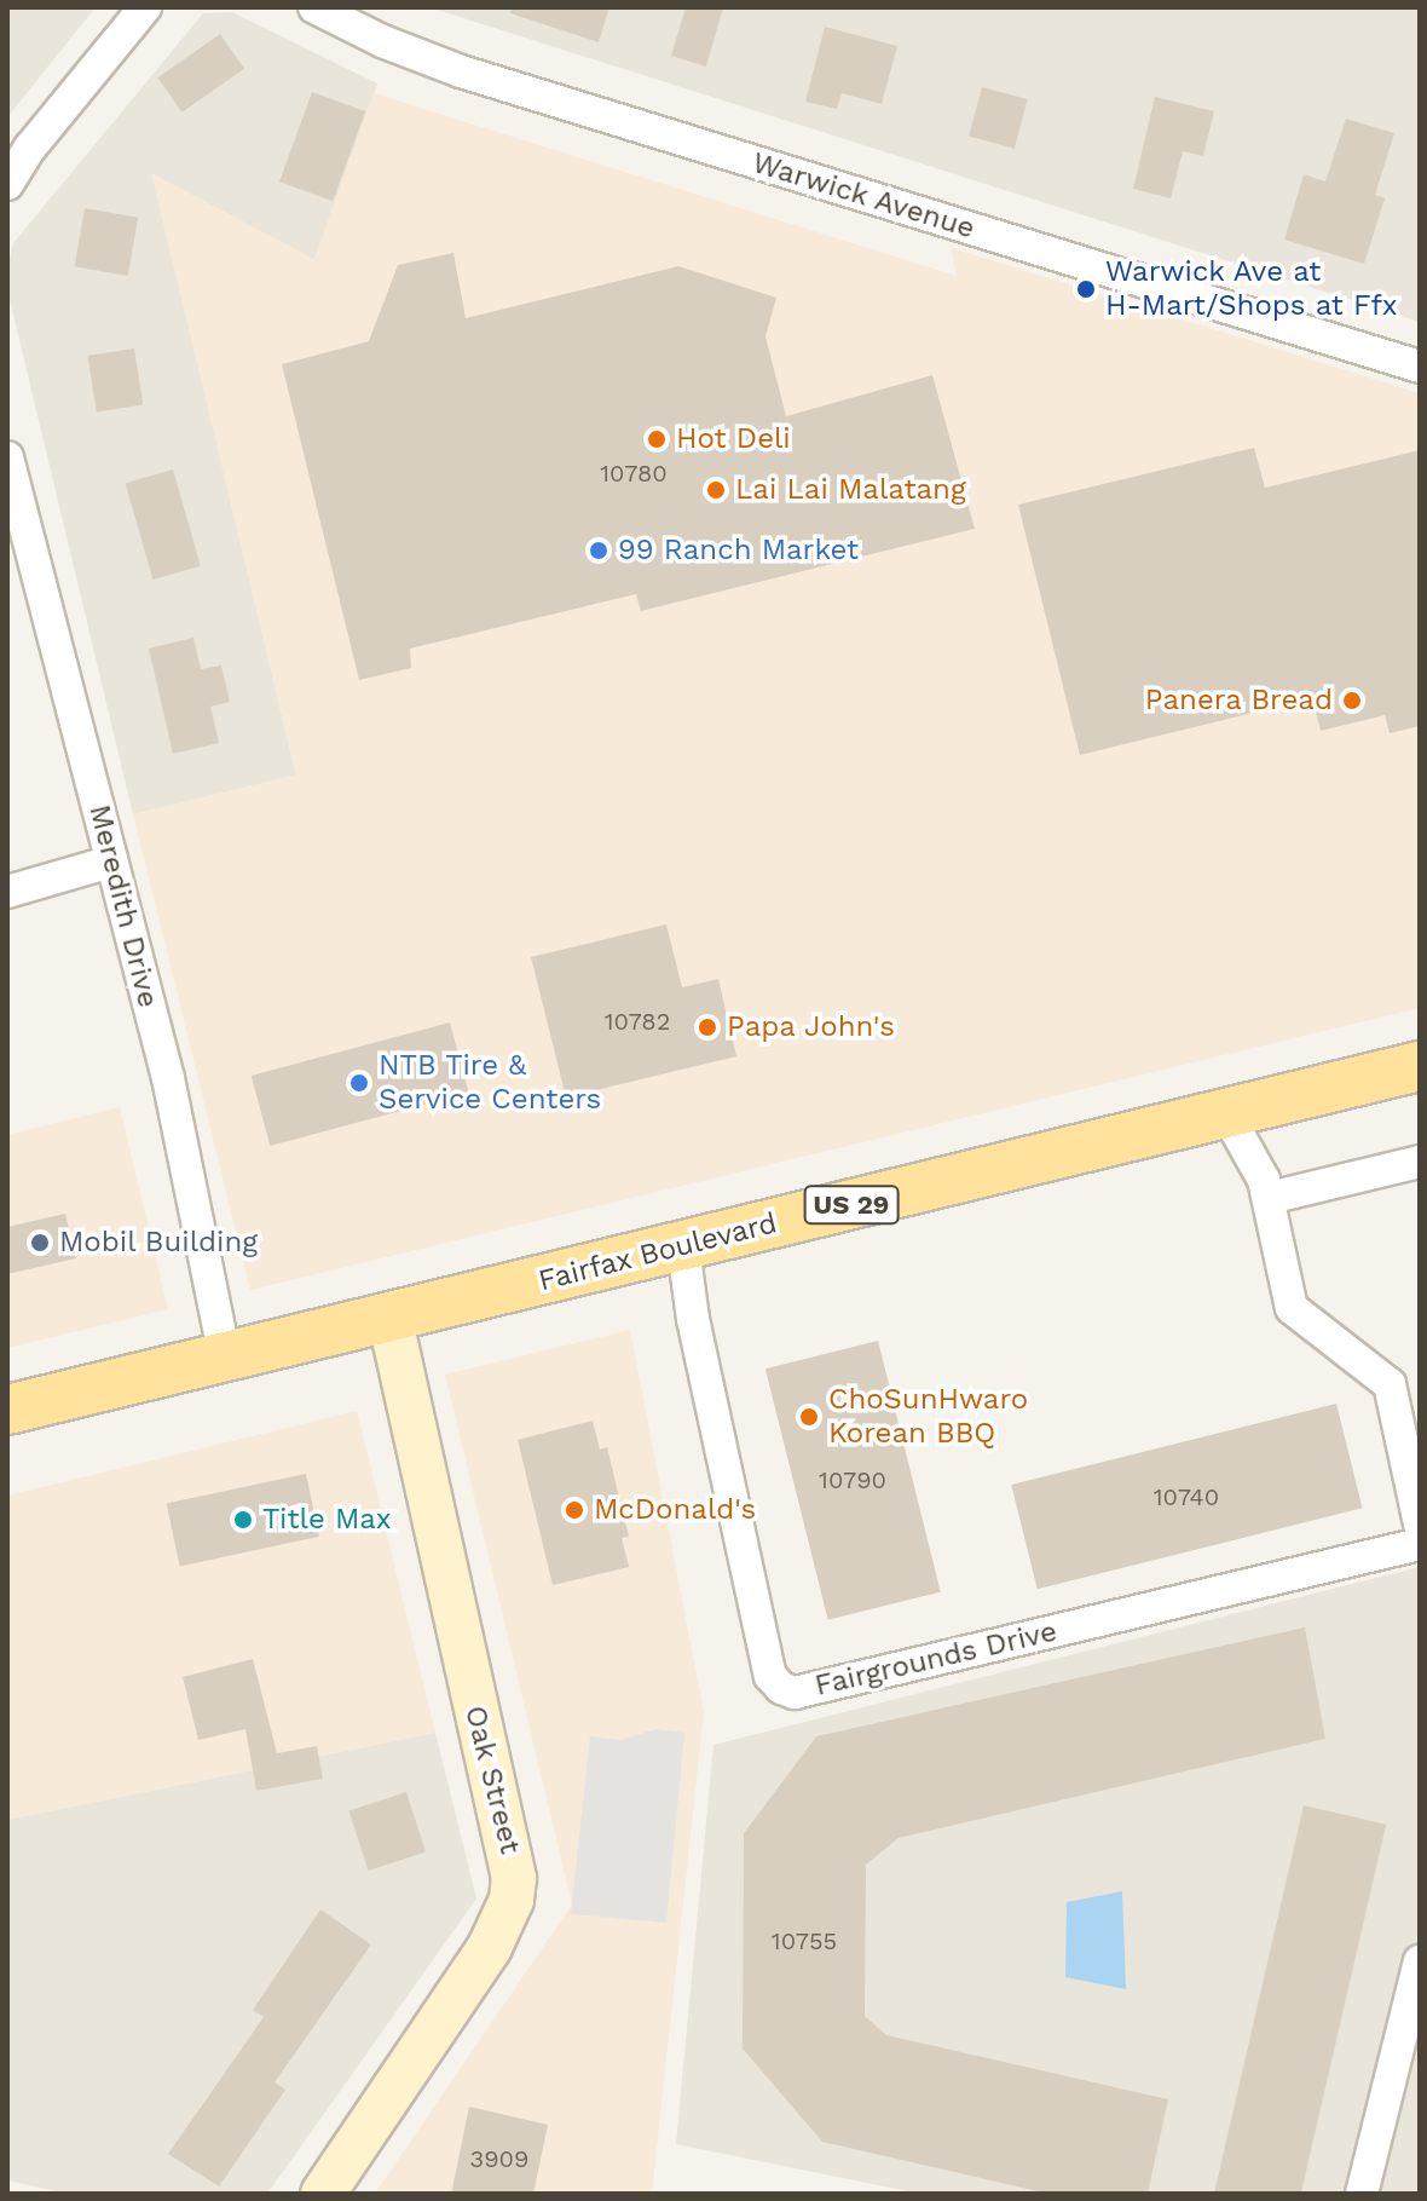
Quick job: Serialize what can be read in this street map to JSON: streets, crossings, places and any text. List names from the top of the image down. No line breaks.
{"streets":{"main road":["US 29","Fairfax Boulevard"],"street":["Warwick Avenue","Meredith Drive","Fairgrounds Drive","Oak Street"]},"crossings":[["Meredith Drive","Fairfax Boulevard"],["Fairfax Boulevard","Fairgrounds Drive"],["Fairfax Boulevard","Oak Street"]],"places":["Warwick Ave at H-Mart/Shops at Ffx","Hot Deli","Lai Lai Malatang","99 Ranch Market","Panera Bread","Papa John's","NTB Tire & Service Centers","Mobil Building","ChoSunHwaro Korean BBQ","McDonald's","Title Max"],"house_numbers":["10780","10782","10790","10740","10755","3909"]}
